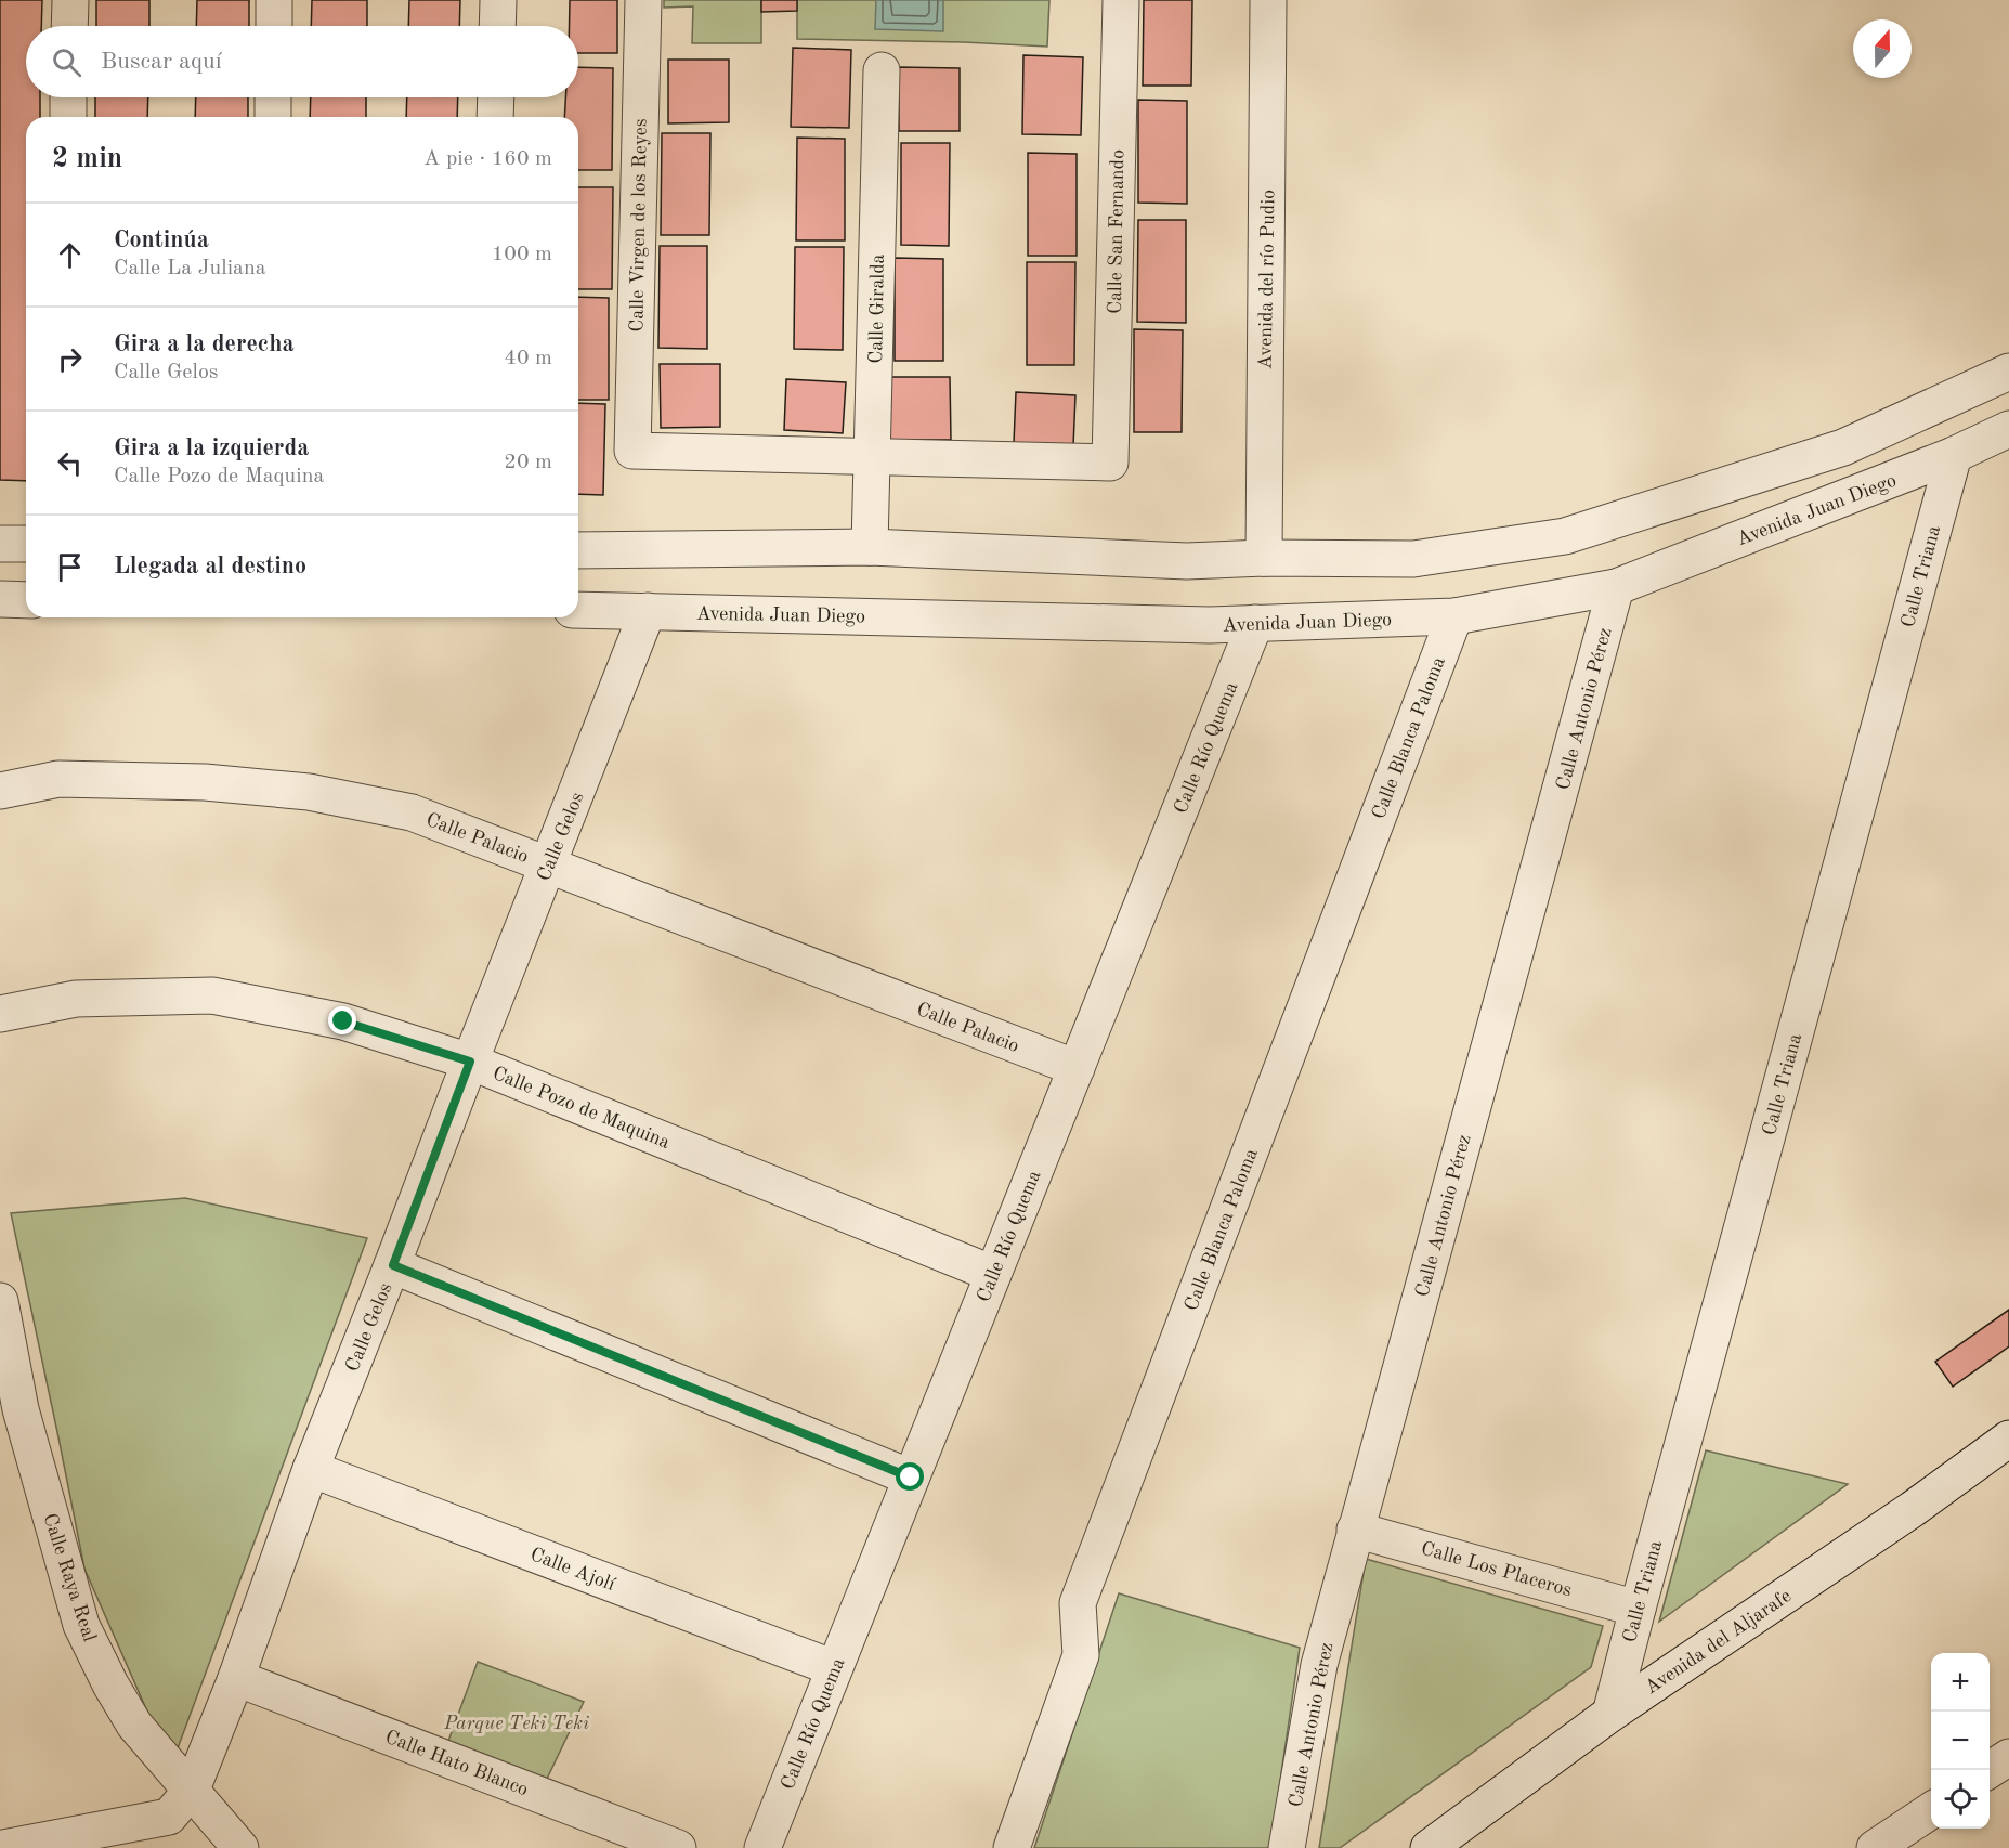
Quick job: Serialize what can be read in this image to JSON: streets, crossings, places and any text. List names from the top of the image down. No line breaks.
{"streets":{"street":["Calle Virgen de los Reyes","Calle San Fernando","Avenida del río Pudio","Calle Giralda","Avenida Juan Diego","Calle Triana","Calle Antonio Pérez","Calle Blanca Paloma","Calle Río Quema","Calle Gelos","Calle Palacio","Calle Pozo de Maquina","Calle Ajolí","Calle Los Placeros","Calle Raya Real","Avenida del Aljarafe","Calle Hato Blanco"]},"crossings":[["Calle Virgen de los Reyes","Calle San Fernando"],["Calle Virgen de los Reyes","Calle Giralda"],["Calle San Fernando","Calle Giralda"],["Avenida Juan Diego","Calle Triana"],["Avenida Juan Diego","Calle Antonio Pérez"],["Avenida Juan Diego","Calle Blanca Paloma"],["Avenida Juan Diego","Calle Río Quema"],["Avenida Juan Diego","Calle Gelos"],["Calle Triana","Calle Los Placeros"],["Calle Triana","Avenida del Aljarafe"],["Calle Antonio Pérez","Calle Los Placeros"],["Calle Río Quema","Calle Palacio"],["Calle Río Quema","Calle Pozo de Maquina"],["Calle Río Quema","Calle Ajolí"],["Calle Gelos","Calle Palacio"],["Calle Gelos","Calle Pozo de Maquina"],["Calle Gelos","Calle Ajolí"],["Calle Gelos","Calle Raya Real"],["Calle Gelos","Calle Hato Blanco"]],"parks":["Parque Teki Teki"],"north":"top","page":{"search":"Buscar aquí","heading":["2 min","A pie · 160 m"],"list":[["Continúa","Calle La Juliana","100 m"],["Gira a la derecha","Calle Gelos","40 m"],["Gira a la izquierda","Calle Pozo de Maquina","20 m"],"Llegada al destino"],"map_buttons":["+","−"]}}
